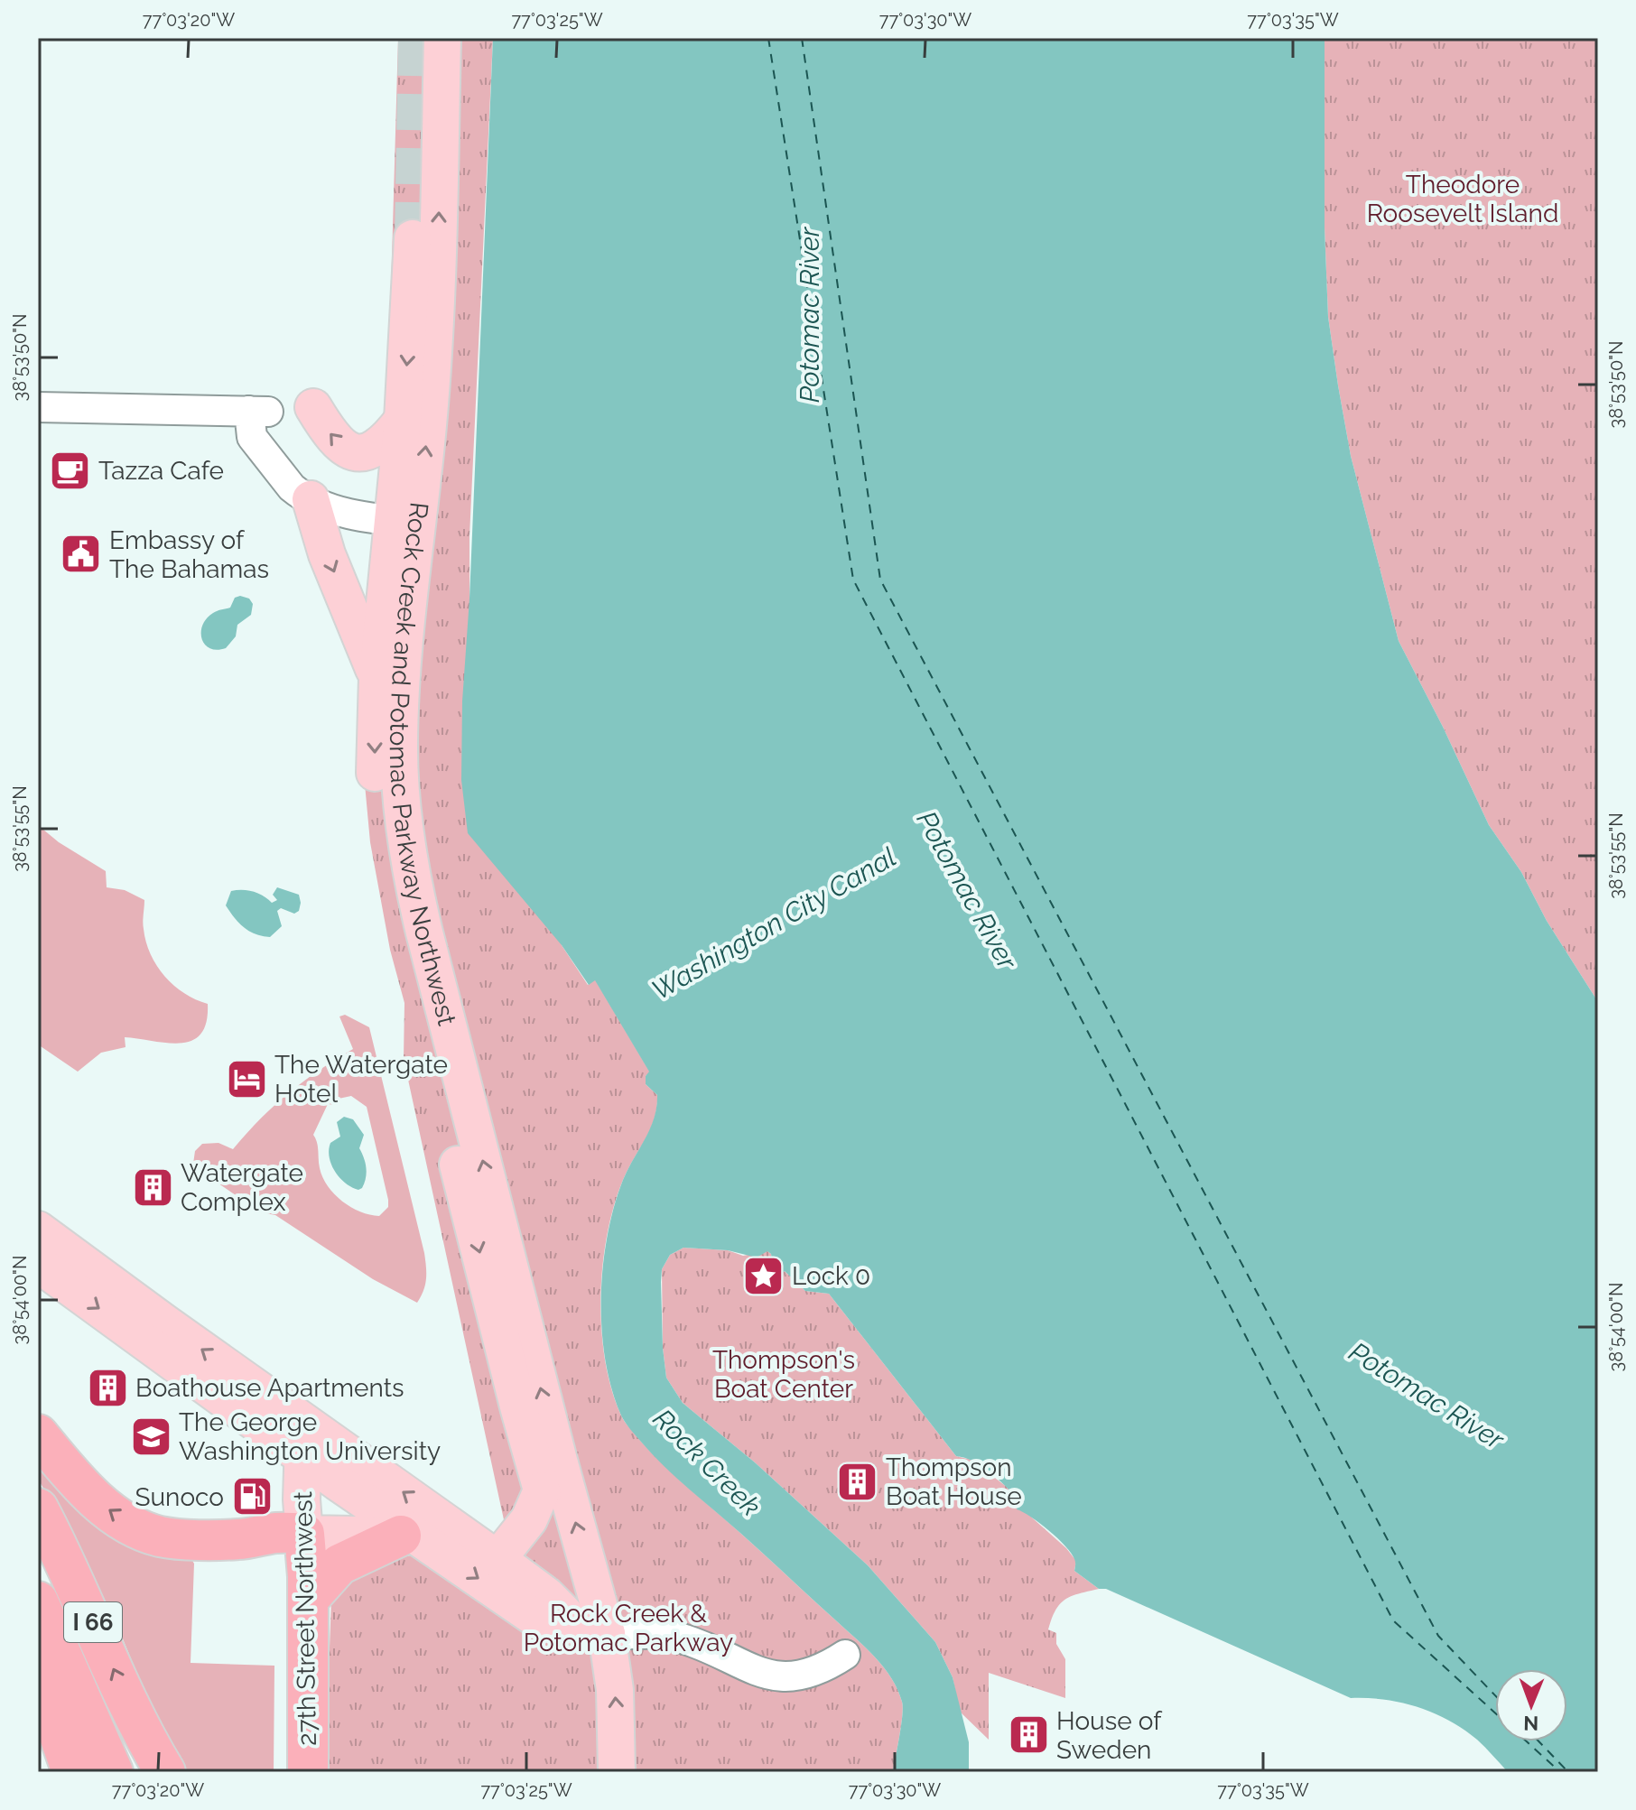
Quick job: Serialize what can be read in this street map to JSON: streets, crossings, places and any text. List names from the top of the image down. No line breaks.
{"streets":{"highway":["27th Street Northwest","I 66"],"main road":["Rock Creek and Potomac Parkway Northwest"]},"water":["Potomac River","Washington City Canal","Rock Creek"],"parks":["Theodore Roosevelt Island","Thompson's Boat Center","Rock Creek & Potomac Parkway"],"places":{"cafe":["Tazza Cafe"],"public building":["Embassy of The Bahamas"],"hotel":["The Watergate Hotel"],"building":["Watergate Complex","Boathouse Apartments","Thompson Boat House","House of Sweden"],"place":["Lock 0"],"school or university":["The George Washington University"],"fuel station":["Sunoco"]},"north":"bottom","coordinates":["77°03'20\"W","77°03'25\"W","77°03'30\"W","77°03'35\"W","38°53'50\"N","38°53'55\"N","38°54'00\"N"]}
